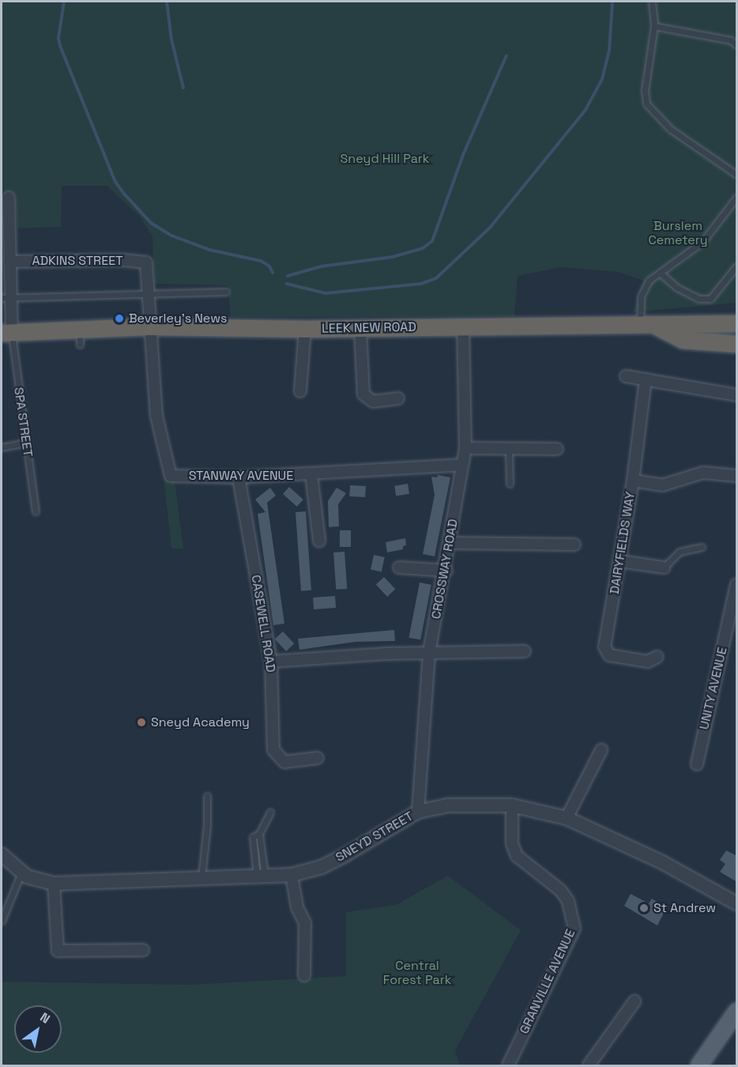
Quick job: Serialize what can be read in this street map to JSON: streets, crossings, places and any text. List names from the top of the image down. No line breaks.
{"streets":{"highway":["LEEK NEW ROAD"],"street":["ADKINS STREET","STANWAY AVENUE","DAIRYFIELDS WAY","CROSSWAY ROAD","CASEWELL ROAD","UNITY AVENUE","SNEYD STREET","GRANVILLE AVENUE"],"lane":["SPA STREET"]},"crossings":[["LEEK NEW ROAD","SPA STREET"],["LEEK NEW ROAD","STANWAY AVENUE"],["LEEK NEW ROAD","CROSSWAY ROAD"],["STANWAY AVENUE","CROSSWAY ROAD"],["STANWAY AVENUE","CASEWELL ROAD"],["CROSSWAY ROAD","SNEYD STREET"],["SNEYD STREET","GRANVILLE AVENUE"]],"parks":["Sneyd Hill Park","Burslem Cemetery","Central Forest Park"],"places":["Beverley's News","Sneyd Academy","St Andrew"],"north":"top right"}
